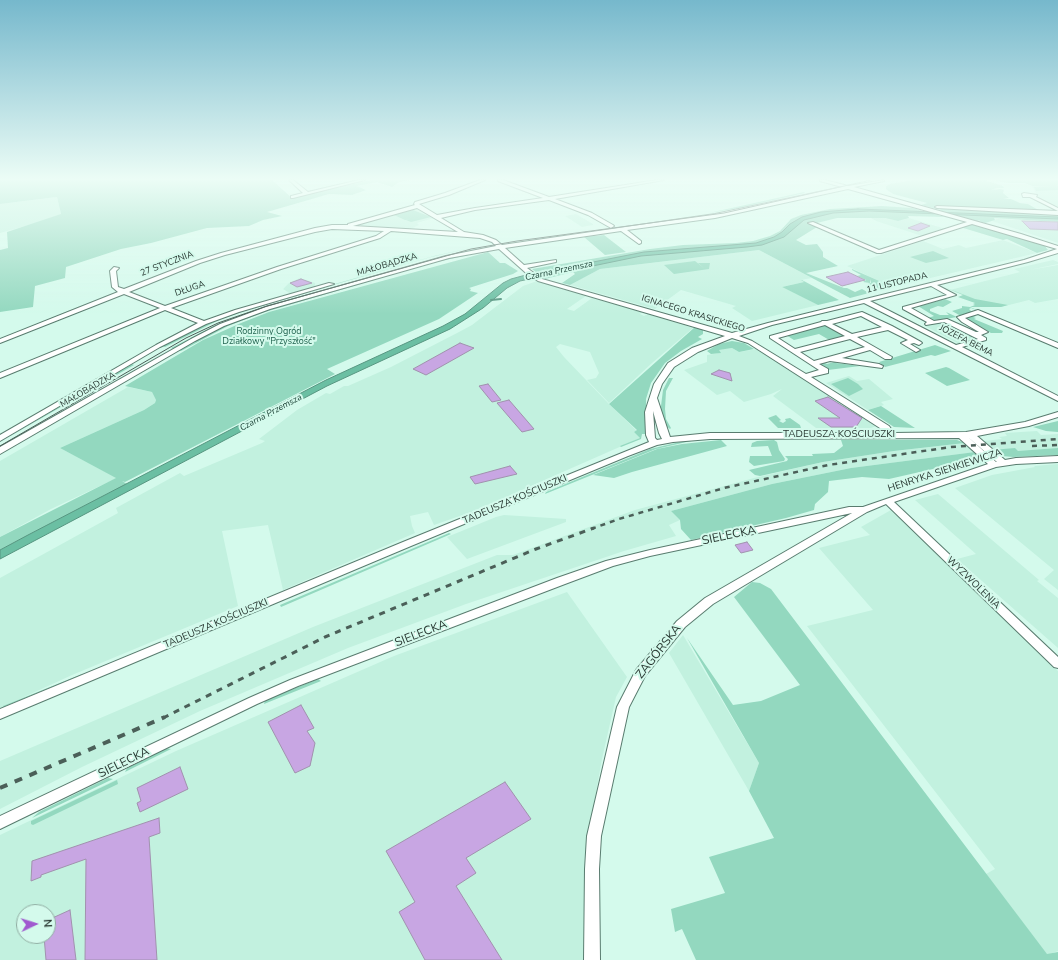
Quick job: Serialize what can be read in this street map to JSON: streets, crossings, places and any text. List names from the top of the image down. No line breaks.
{"streets":{"street":["27 STYCZNIA","MAŁOBĄDZKA","11 LISTOPADA","DŁUGA","IGNACEGO KRASICKIEGO","JÓZEFA BEMA","TADEUSZA KOŚCIUSZKI","HENRYKA SIENKIEWICZA","SIELECKA","WYZWOLENIA","ZAGÓRSKA"]},"crossings":[["MAŁOBĄDZKA","IGNACEGO KRASICKIEGO"],["11 LISTOPADA","IGNACEGO KRASICKIEGO"],["11 LISTOPADA","JÓZEFA BEMA"],["11 LISTOPADA","TADEUSZA KOŚCIUSZKI"],["IGNACEGO KRASICKIEGO","TADEUSZA KOŚCIUSZKI"],["HENRYKA SIENKIEWICZA","SIELECKA"],["HENRYKA SIENKIEWICZA","WYZWOLENIA"],["HENRYKA SIENKIEWICZA","ZAGÓRSKA"],["SIELECKA","ZAGÓRSKA"]],"water":["Czarna Przemsza"],"parks":["Rodzinny Ogród Działkowy \"Przyszłość\""],"north":"right"}
